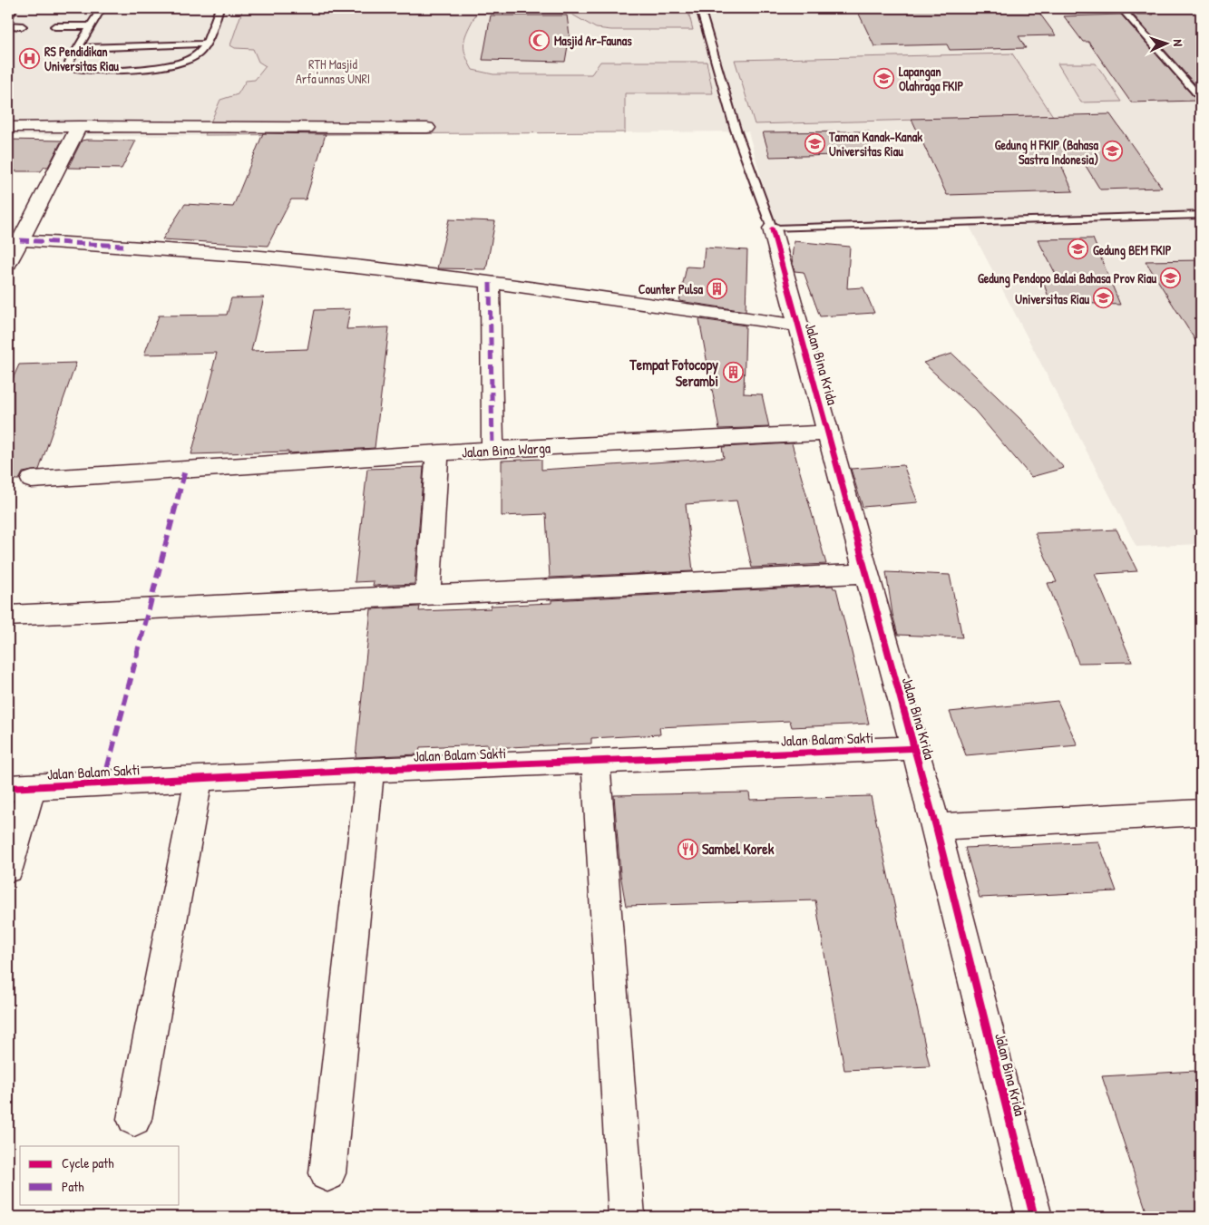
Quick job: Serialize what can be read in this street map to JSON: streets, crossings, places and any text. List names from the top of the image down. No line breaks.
{"streets":{"street":["Jalan Bina Krida","Jalan Bina Warga","Jalan Balam Sakti"]},"crossings":[["Jalan Bina Krida","Jalan Bina Warga"],["Jalan Bina Krida","Jalan Balam Sakti"]],"parks":["RTH Masjid Arfa'unnas UNRI"],"places":{"mosque":["Masjid Ar-Faunas"],"hospital":["RS Pendidikan Universitas Riau"],"school or university":["Lapangan Olahraga FKIP","Taman Kanak-Kanak Universitas Riau","Gedung H FKIP (Bahasa Sastra Indonesia)","Gedung BEM FKIP","Gedung Pendopo Balai Bahasa Prov Riau","Universitas Riau"],"building":["Counter Pulsa","Tempat Fotocopy Serambi"],"restaurant":["Sambel Korek"]},"legend":["Cycle path","Path"],"north":"right"}
